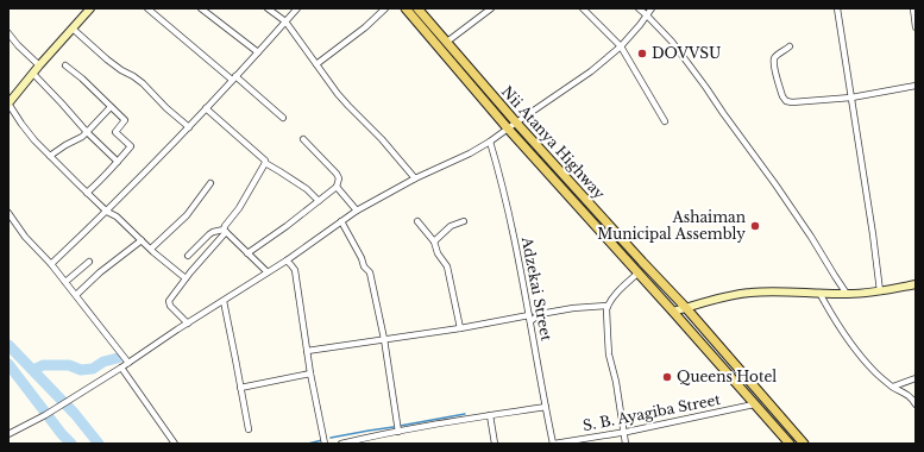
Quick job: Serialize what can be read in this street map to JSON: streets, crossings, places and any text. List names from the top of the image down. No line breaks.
{"streets":{"main road":["Nii Atanya Highway"],"street":["Adzekai Street","S. B. Ayagiba Street"]},"crossings":[["Adzekai Street","S. B. Ayagiba Street"]],"places":["DOVVSU","Ashaiman Municipal Assembly","Queens Hotel"]}
